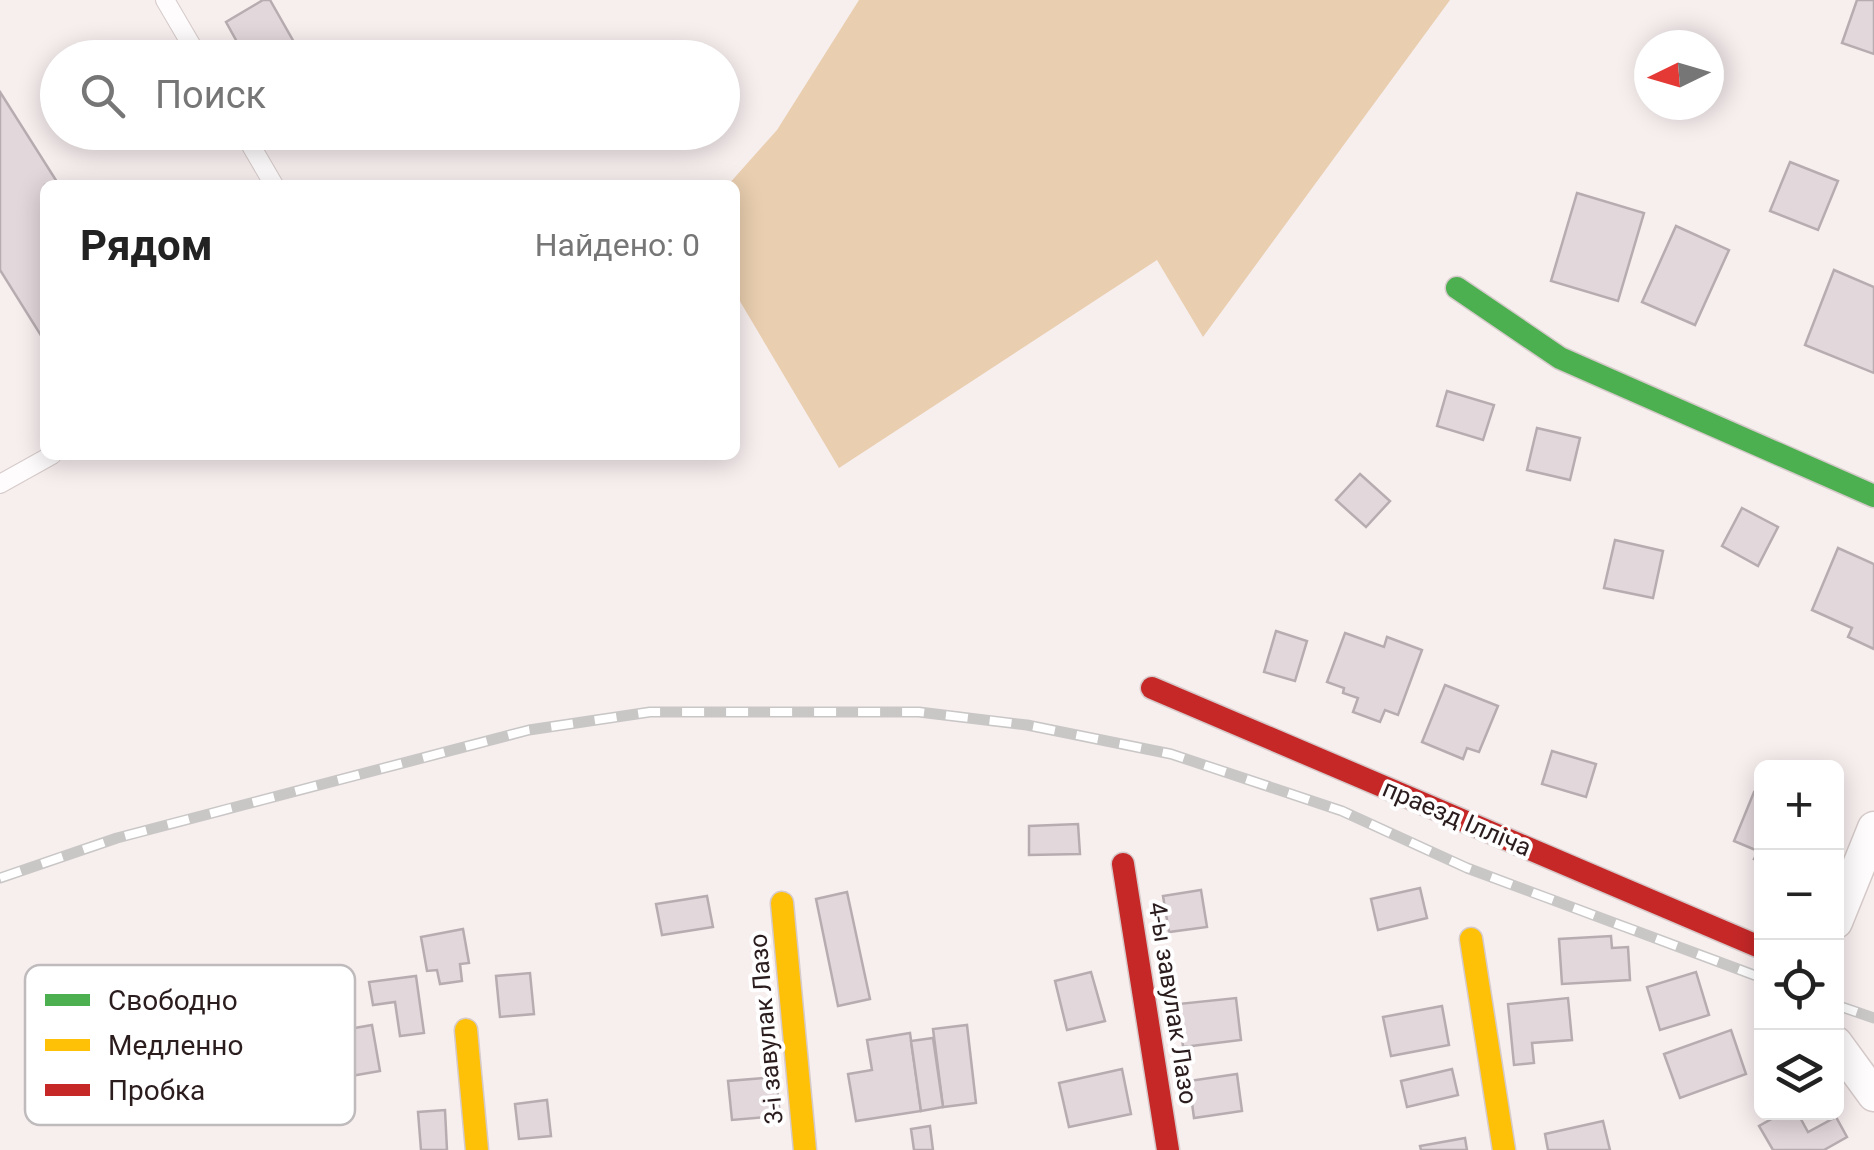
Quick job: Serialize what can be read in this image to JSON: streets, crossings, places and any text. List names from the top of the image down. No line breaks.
{"streets":{"street":["праезд Ілліча","4-ы завулак Лазо","3-і завулак Лазо"]},"legend":["Свободно","Медленно","Пробка"],"north":"left","page":{"search":"Поиск","heading":["Рядом","Найдено: 0"],"map_buttons":["+","−"]}}
